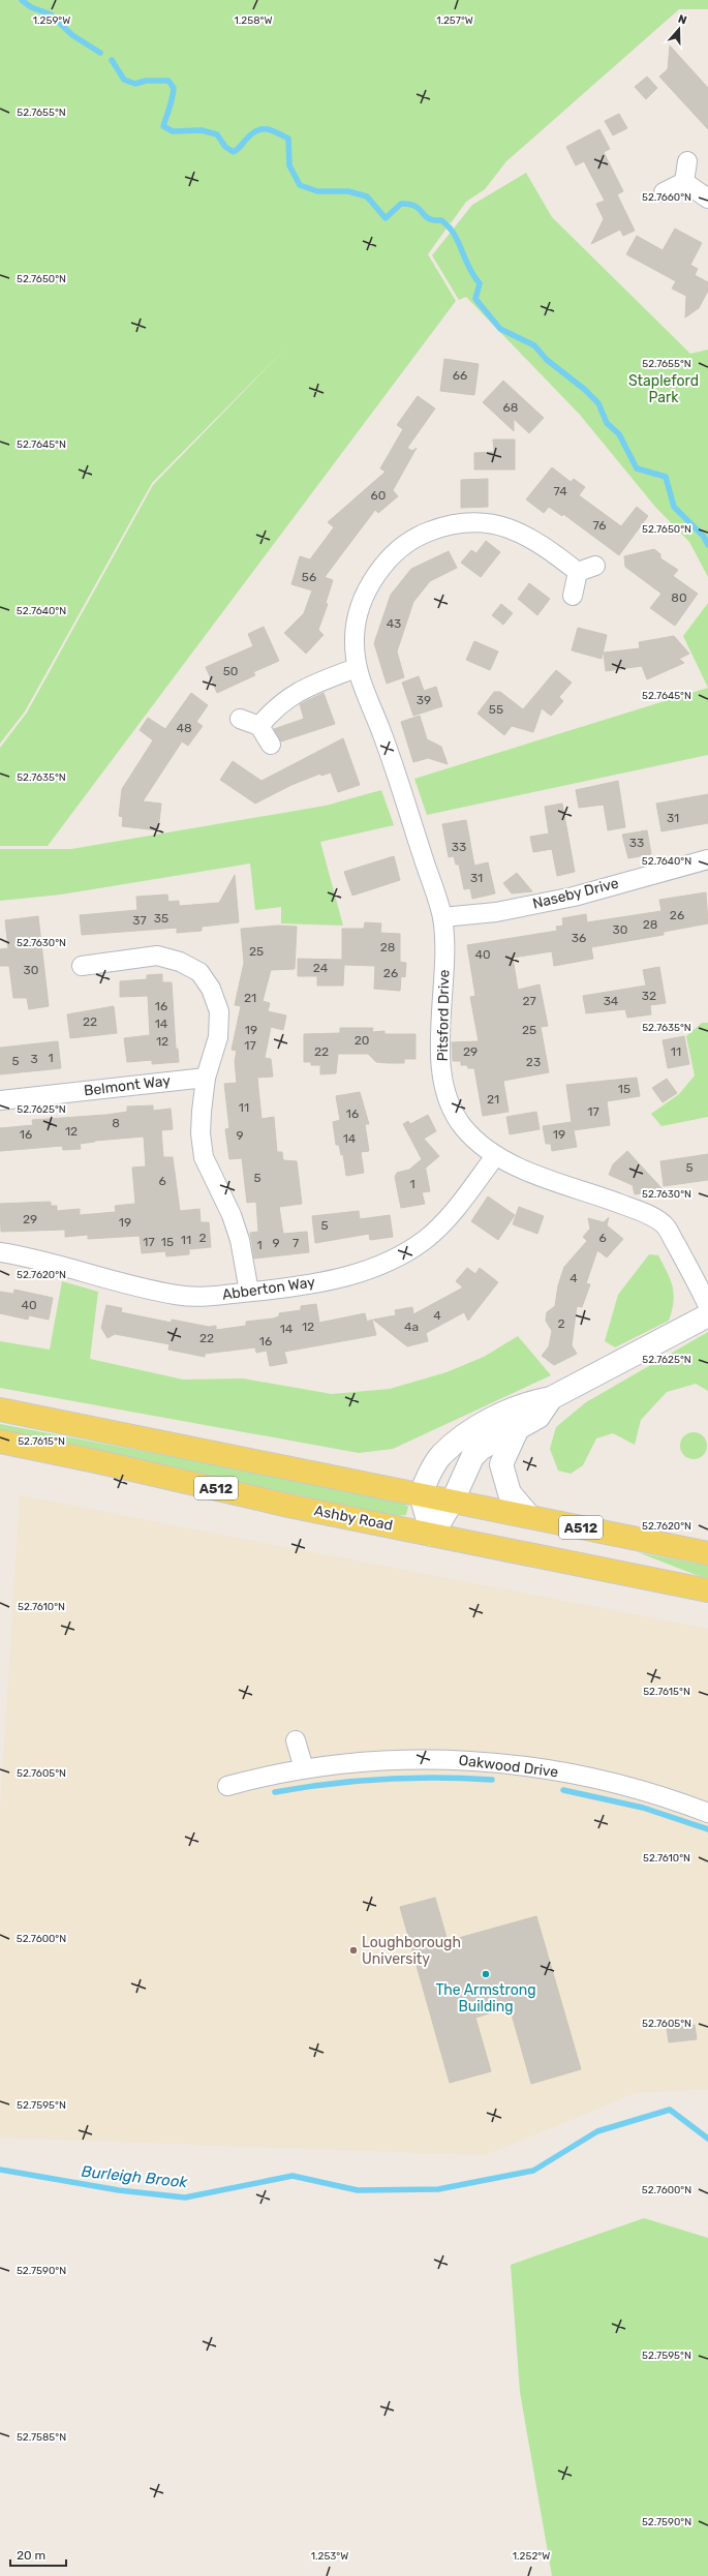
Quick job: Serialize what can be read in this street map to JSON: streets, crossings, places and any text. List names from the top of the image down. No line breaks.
{"streets":{"main road":["A512","Ashby Road"],"street":["Naseby Drive","Pitsford Drive","Belmont Way","Abberton Way","Oakwood Drive"]},"crossings":[["Naseby Drive","Pitsford Drive"],["Pitsford Drive","Abberton Way"]],"water":["Burleigh Brook"],"parks":["Stapleford Park"],"places":["Loughborough University","The Armstrong Building"],"house_numbers":["66","68","74","60","76","56","80","43","50","39","55","48","31","33","33","31","26","35","37","28","30","36","28","25","40","24","30","26","32","21","27","34","16","22","14","19","25","20","12","17","22","29","11","1","3","5","23","15","21","11","17","16","8","12","16","19","9","14","5","5","6","1","29","19","5","2","6","11","17","15","9","7","1","4","40","4","2","12","4a","14","22","16"],"scale_bar":"20 m","north":"top","coordinates":["1.259°W","1.258°W","1.257°W","52.7655°N","52.7660°N","52.7650°N","52.7645°N","52.7640°N","52.7635°N","52.7630°N","52.7625°N","52.7620°N","52.7615°N","52.7610°N","52.7605°N","52.7600°N","52.7595°N","52.7590°N","52.7585°N","1.253°W","1.252°W"]}
